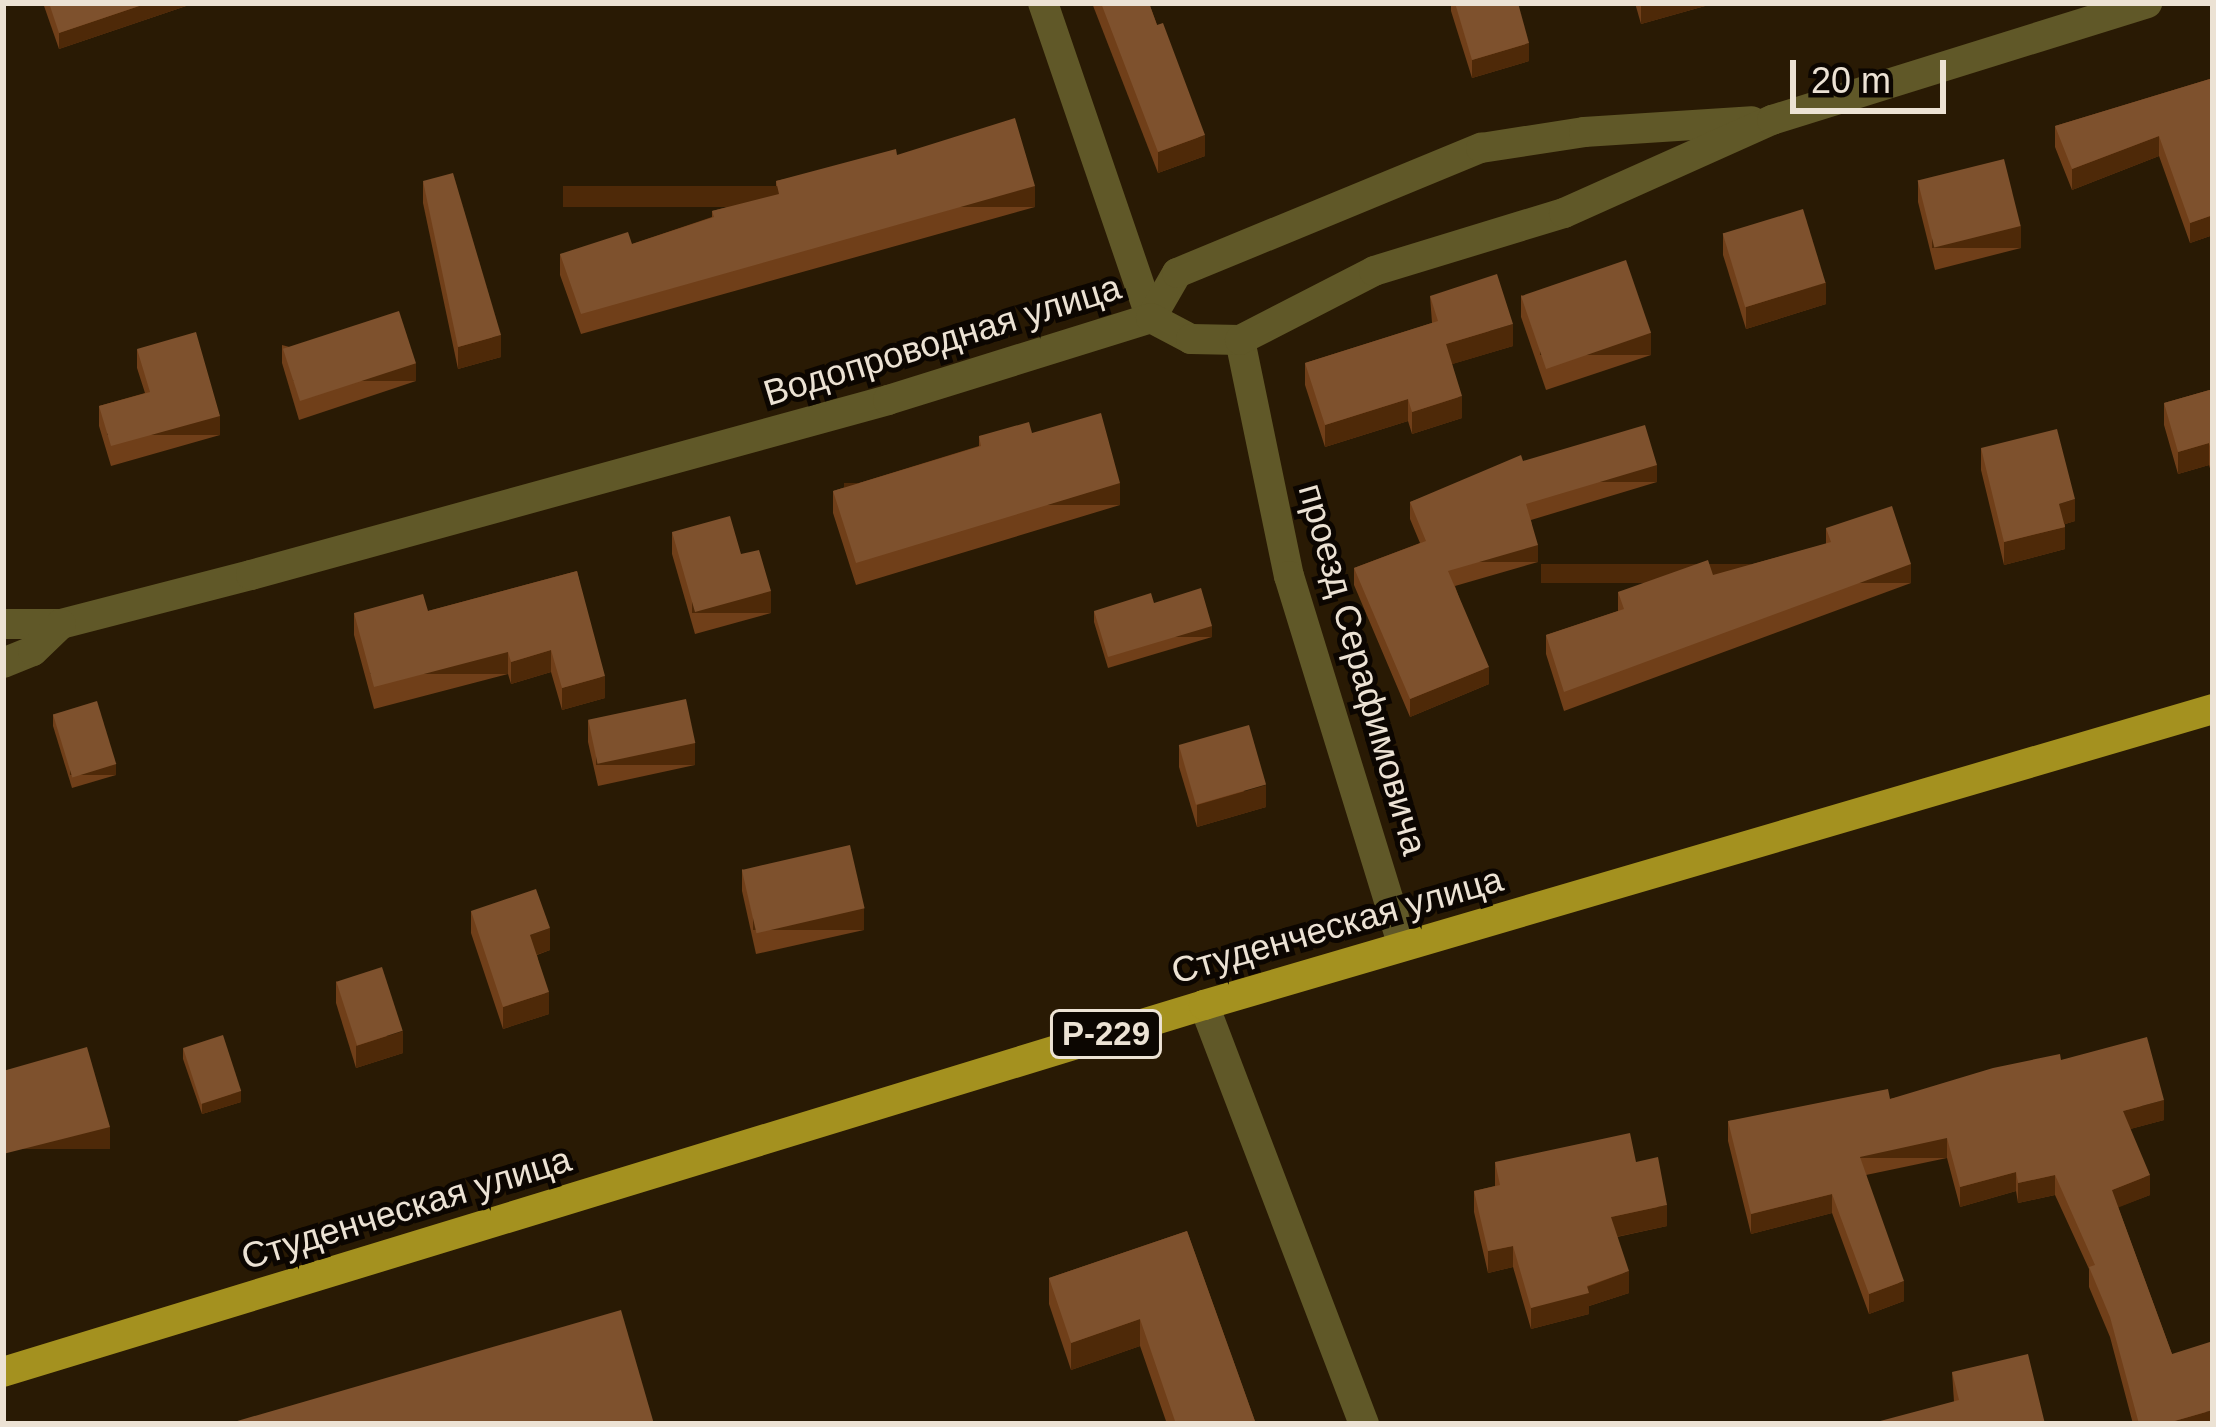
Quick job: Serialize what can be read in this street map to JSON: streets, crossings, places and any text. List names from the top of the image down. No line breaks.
{"streets":{"main road":["Студенческая улица","Р-229"],"street":["Водопроводная улица","проезд Серафимовича"]},"crossings":[["Водопроводная улица","проезд Серафимовича"],["проезд Серафимовича","Студенческая улица"]],"scale_bar":"20 m"}
